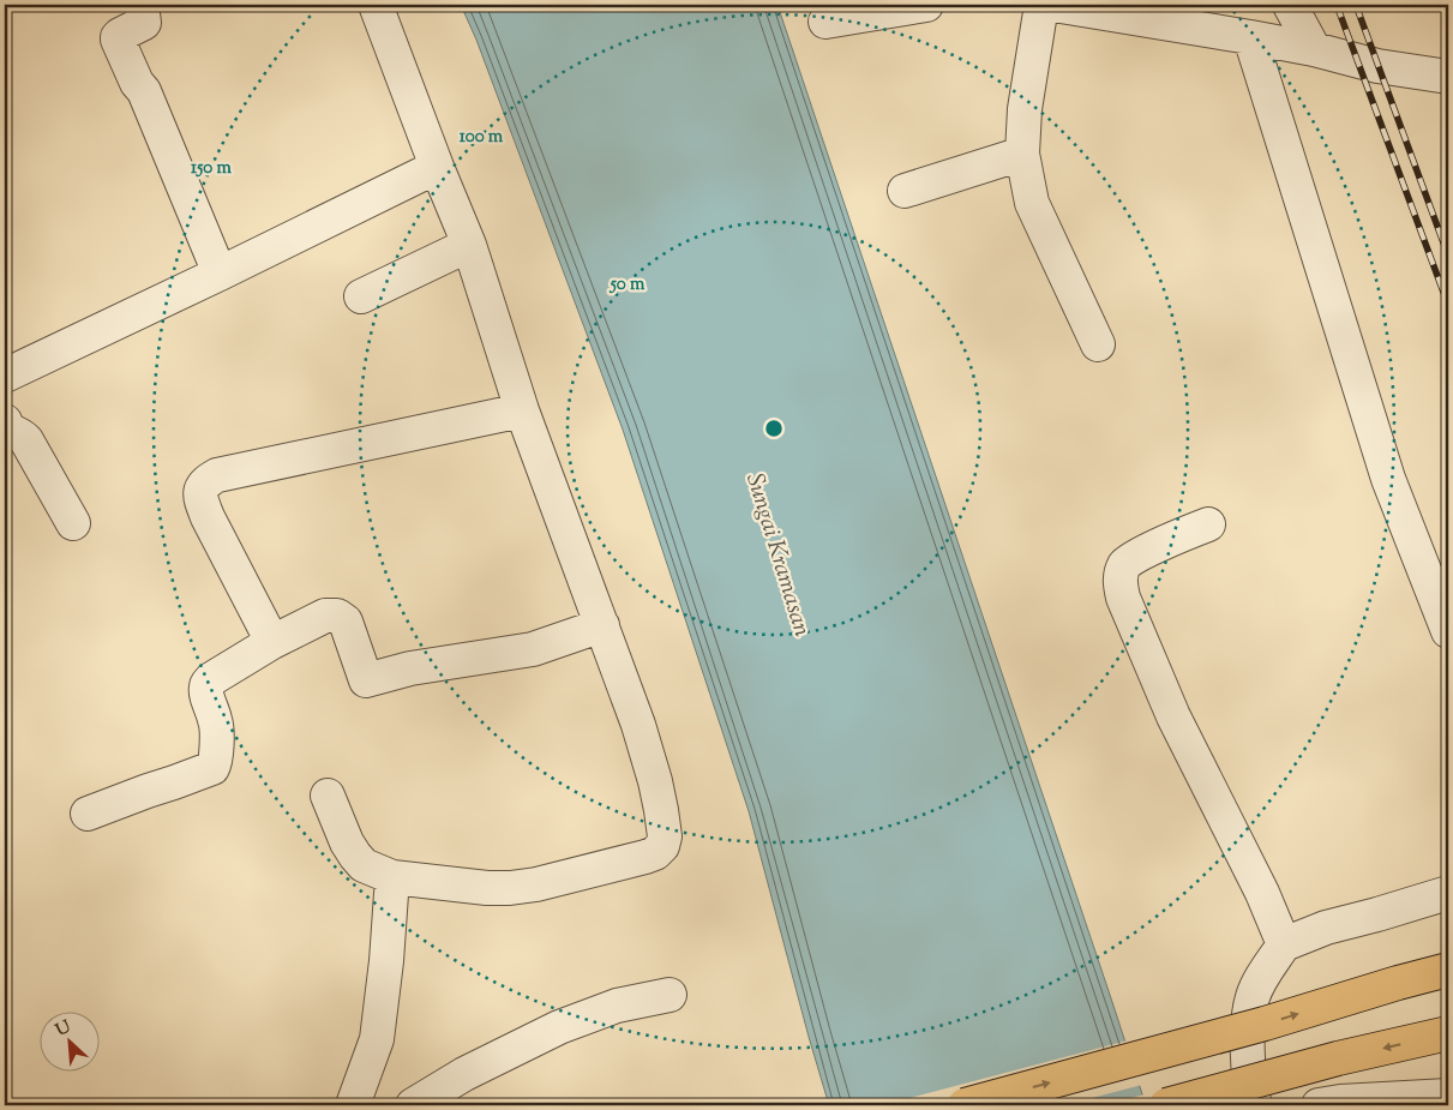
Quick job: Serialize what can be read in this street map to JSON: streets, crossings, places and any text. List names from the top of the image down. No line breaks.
{"water":["Sungai Kramasan"],"north":"top left","rings":["100 m","150 m","50 m"]}
